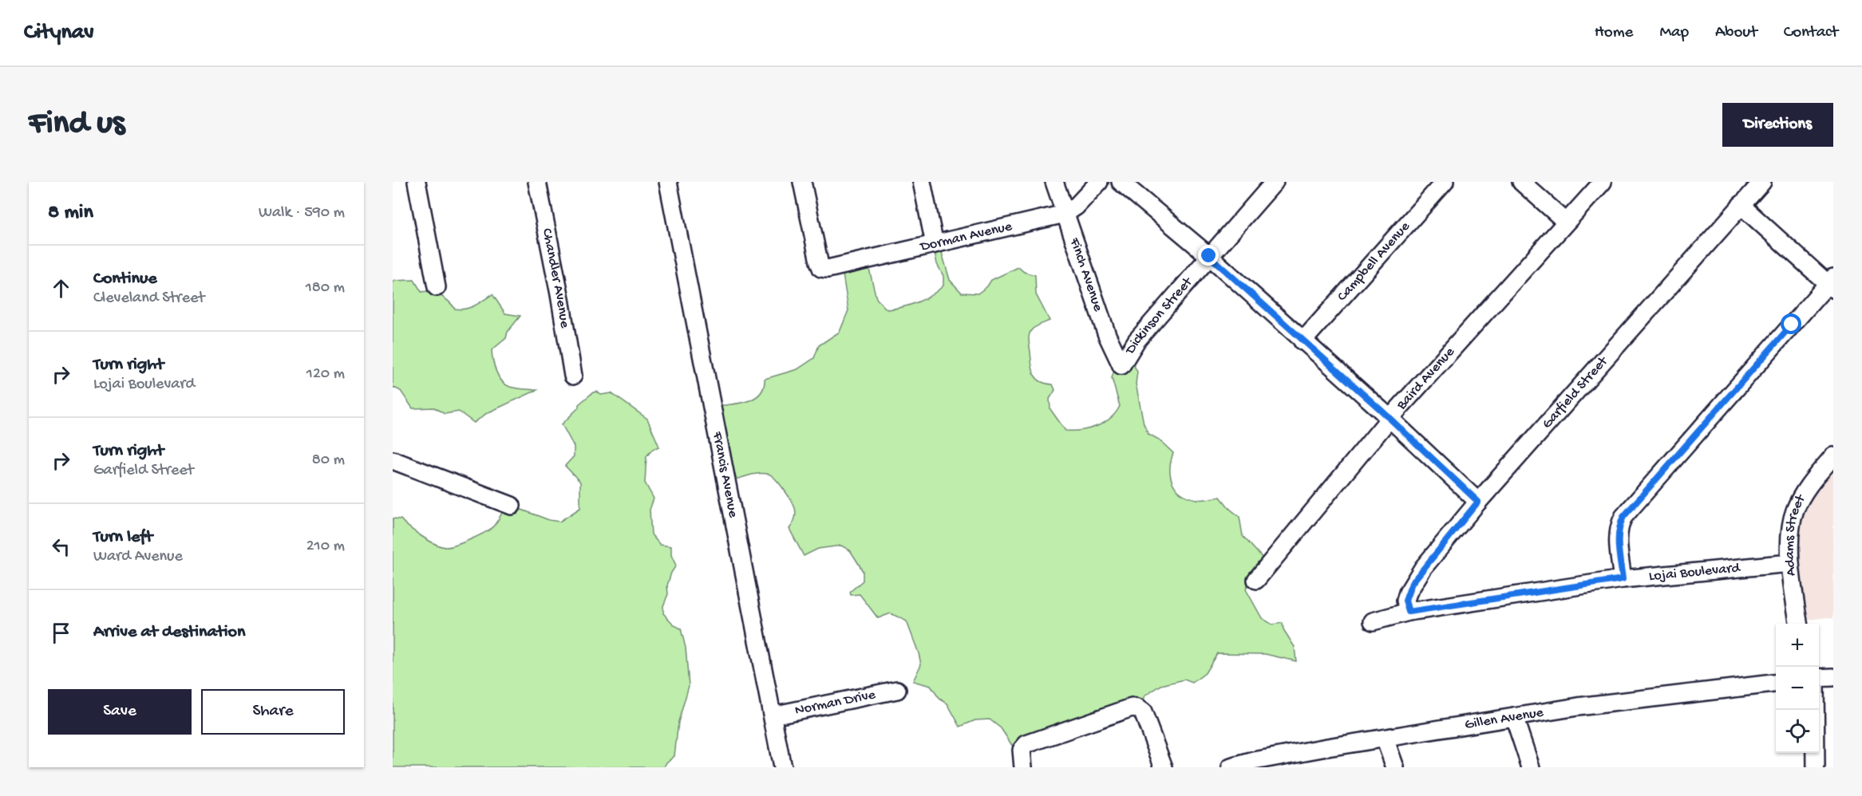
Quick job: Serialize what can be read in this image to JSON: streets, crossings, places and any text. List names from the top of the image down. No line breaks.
{"streets":{"street":["Dorman Avenue","Campbell Avenue","Finch Avenue","Chandler Avenue","Dickinson Street","Baird Avenue","Garfield Street","Francis Avenue","Adams Street","Lojai Boulevard","Norman Drive","Gillen Avenue"]},"crossings":[["Dorman Avenue","Finch Avenue"],["Finch Avenue","Dickinson Street"],["Garfield Street","Lojai Boulevard"],["Francis Avenue","Norman Drive"],["Adams Street","Lojai Boulevard"]],"page":{"header":"Citynav","nav":["Home","Map","About","Contact"],"buttons":["Directions",["Save","Share"]],"title":"Find us","heading":["8 min","Walk · 590 m"],"list":[["Continue","Cleveland Street","180 m"],["Turn right","Lojai Boulevard","120 m"],["Turn right","Garfield Street","80 m"],["Turn left","Ward Avenue","210 m"],"Arrive at destination"],"map_buttons":["+","−"]}}
